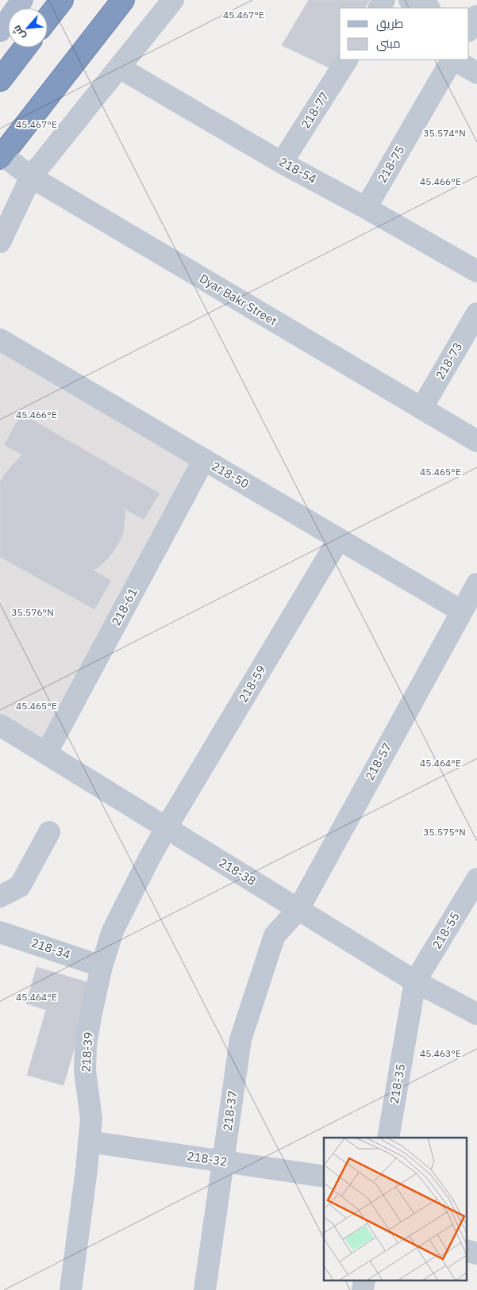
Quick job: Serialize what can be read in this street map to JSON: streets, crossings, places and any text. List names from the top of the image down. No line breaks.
{"streets":{"street":["218-77","218-75","218-54","Dyar Bakr Street","218-73","218-50","218-61","218-59","218-57","218-38","218-55","218-34","218-39","218-35","218-37","218-32"]},"crossings":[["218-77","218-54"],["218-75","218-54"],["Dyar Bakr Street","218-73"],["218-50","218-61"],["218-50","218-59"],["218-50","218-57"],["218-61","218-38"],["218-59","218-38"],["218-59","218-39"],["218-57","218-38"],["218-57","218-37"],["218-38","218-55"],["218-38","218-39"],["218-38","218-35"],["218-55","218-35"],["218-34","218-39"],["218-39","218-32"],["218-37","218-32"]],"legend":["طريق","مبنى"],"north":"bottom left","coordinates":["45.467°E","35.574°N","45.466°E","45.465°E","35.576°N","45.464°E","35.575°N","45.463°E"]}
